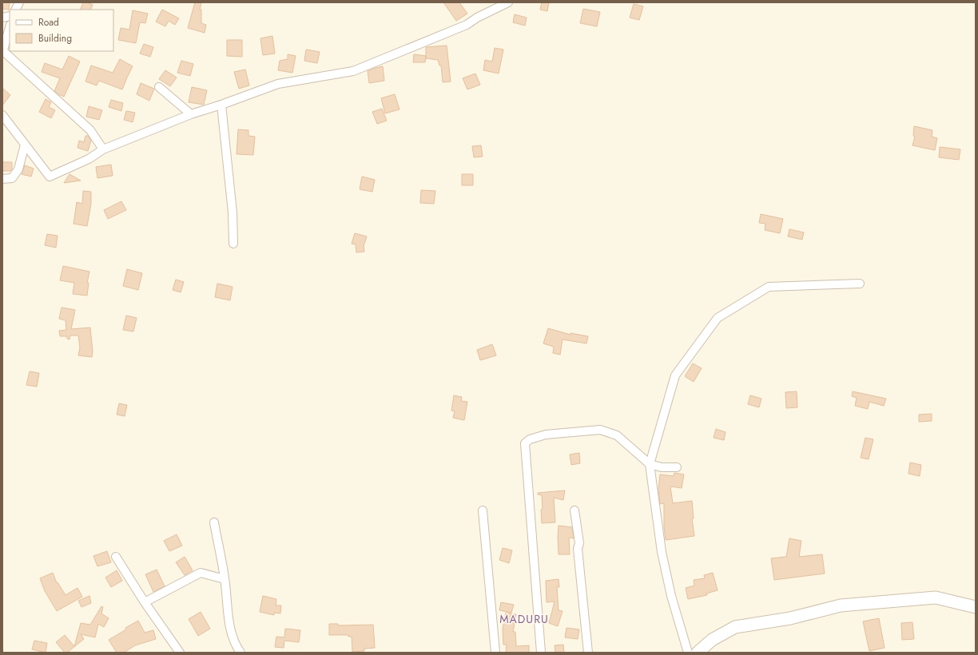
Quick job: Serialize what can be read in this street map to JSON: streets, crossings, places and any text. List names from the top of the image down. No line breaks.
{"districts":["MADURU"],"legend":["Road","Building"]}
